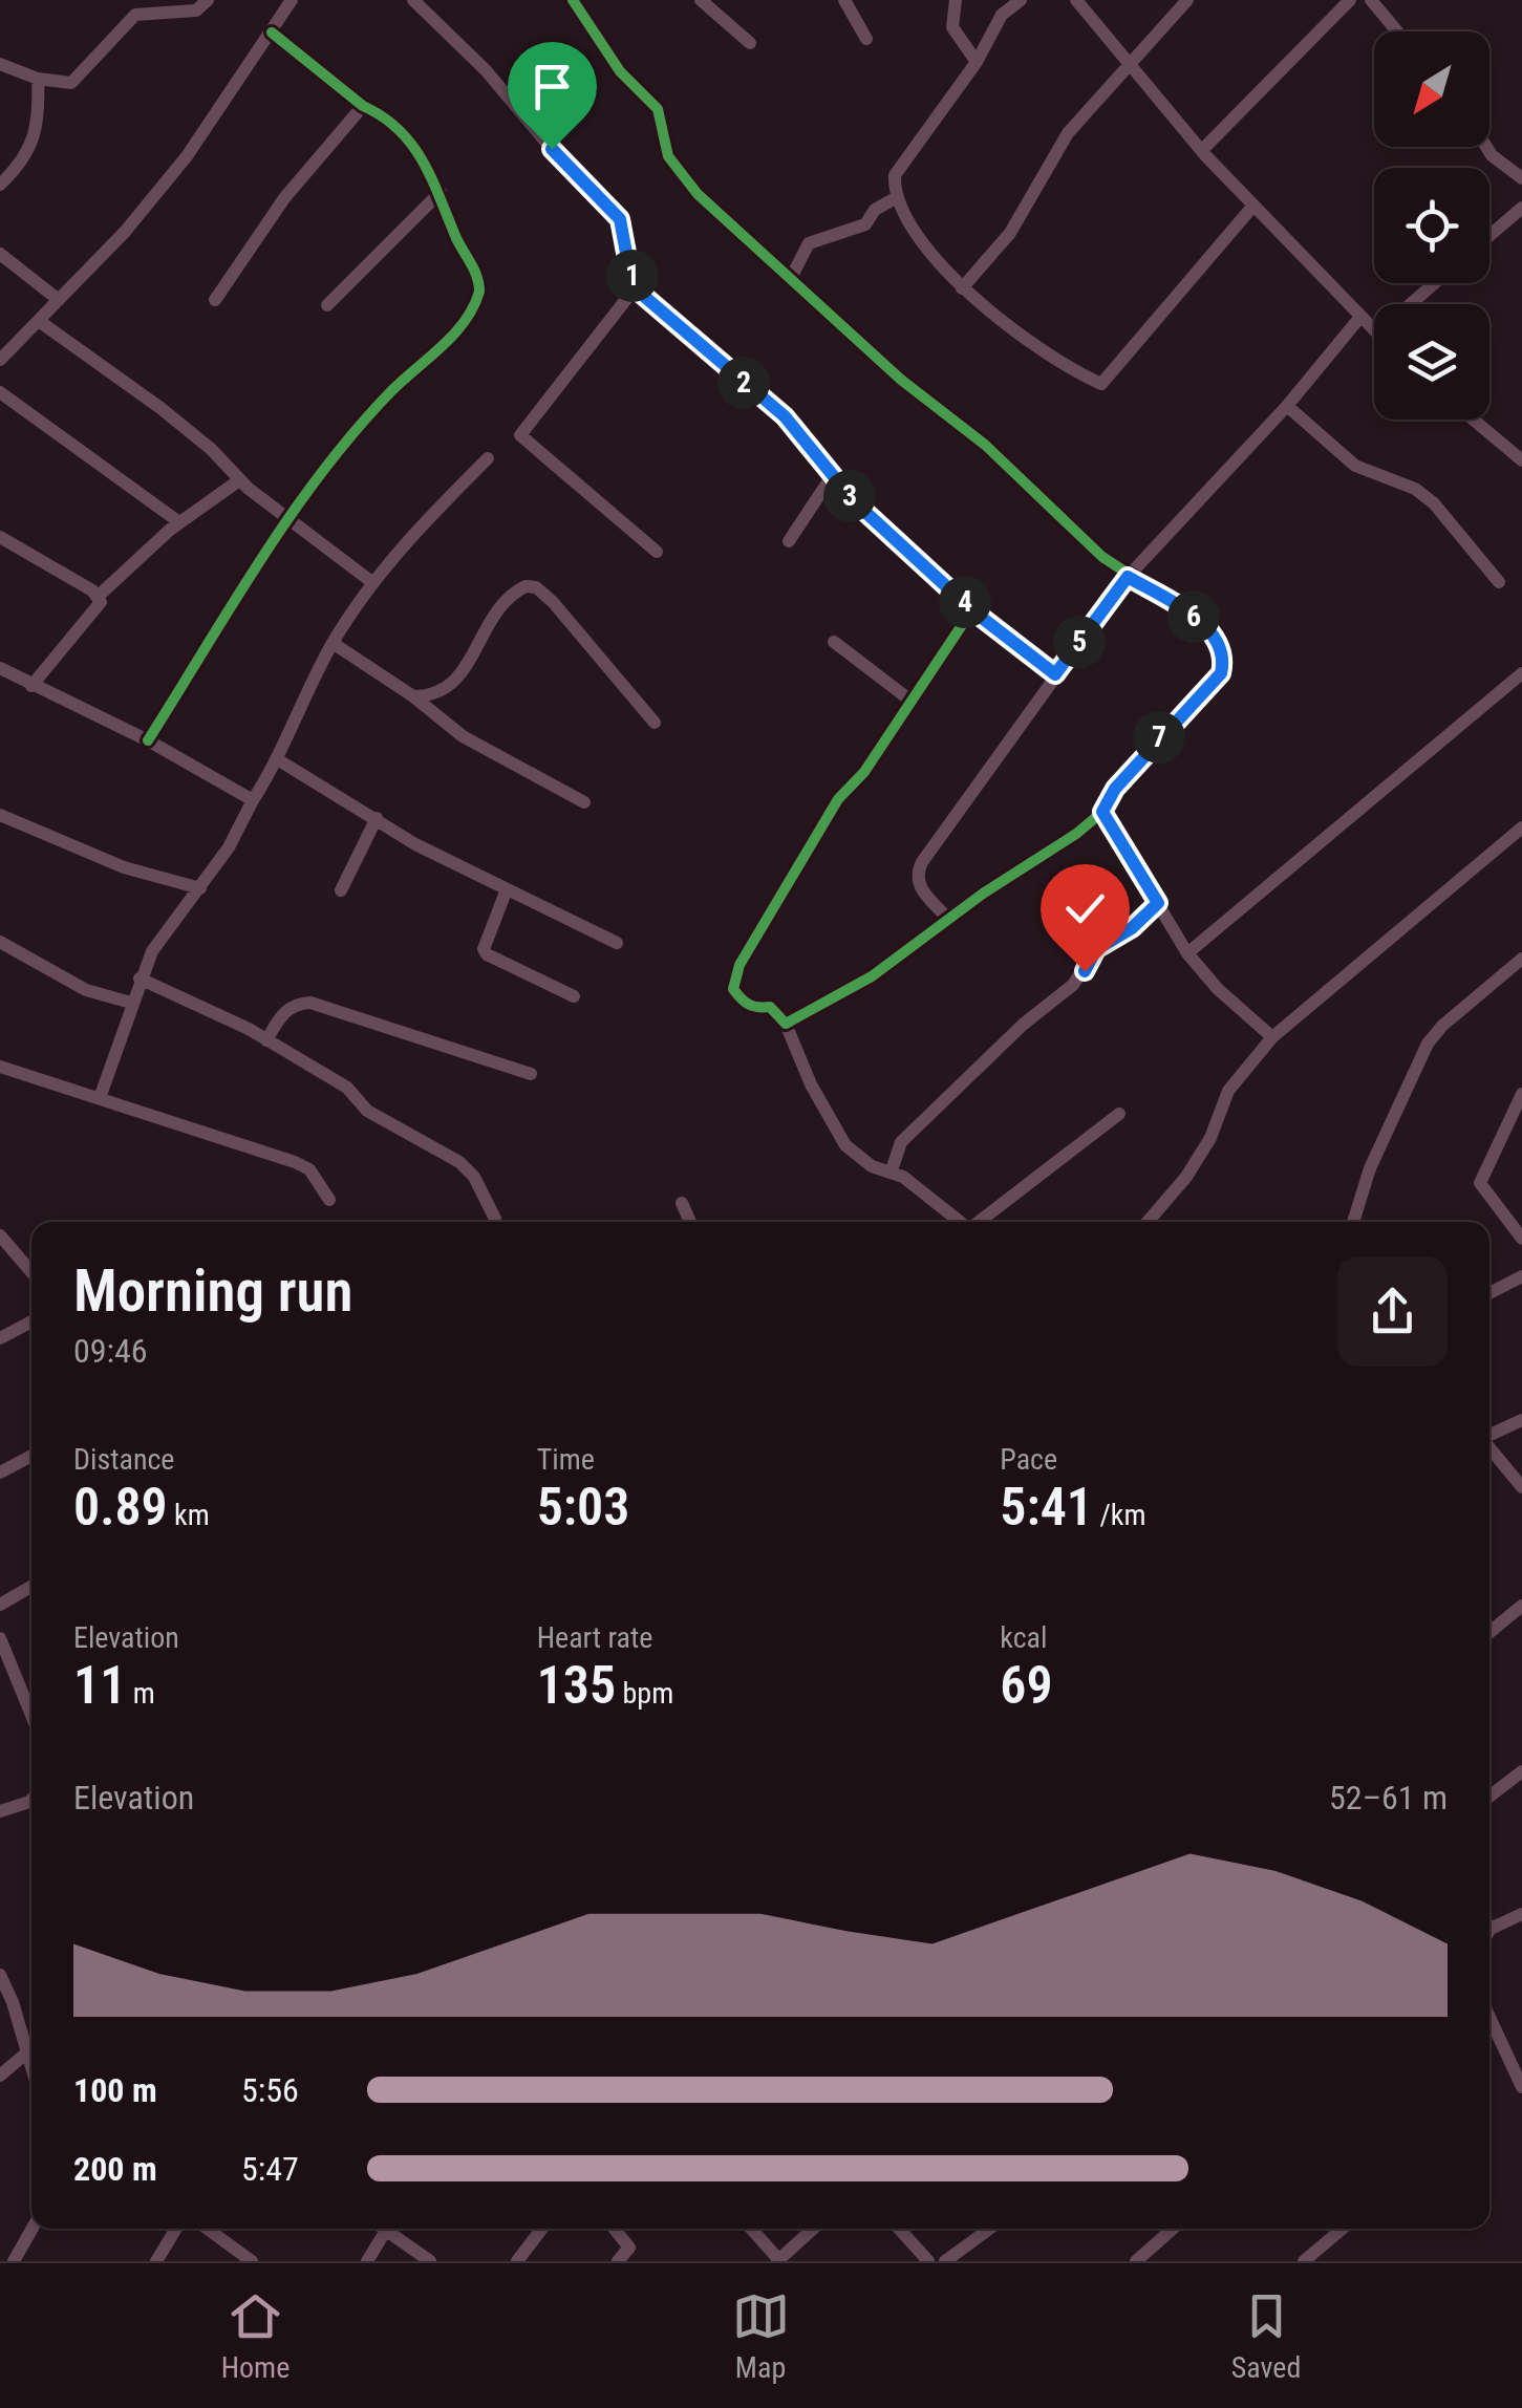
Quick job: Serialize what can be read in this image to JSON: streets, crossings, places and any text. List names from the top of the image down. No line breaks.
{"north":"bottom left","page":{"pins":["1","2","3","4","6","5","7"],"heading":["Morning run","09:46"],"stats":[["Distance","0.89 km"],["Time","5:03"],["Pace","5:41 /km"],["Elevation","11 m"],["Heart rate","135 bpm"],["kcal","69"]],"chart":["Elevation","52–61 m"],"list":[{"name":"100 m","note":"5:56"},{"name":"200 m","note":"5:47"}],"tabs":["Home","Map","Saved"]}}
